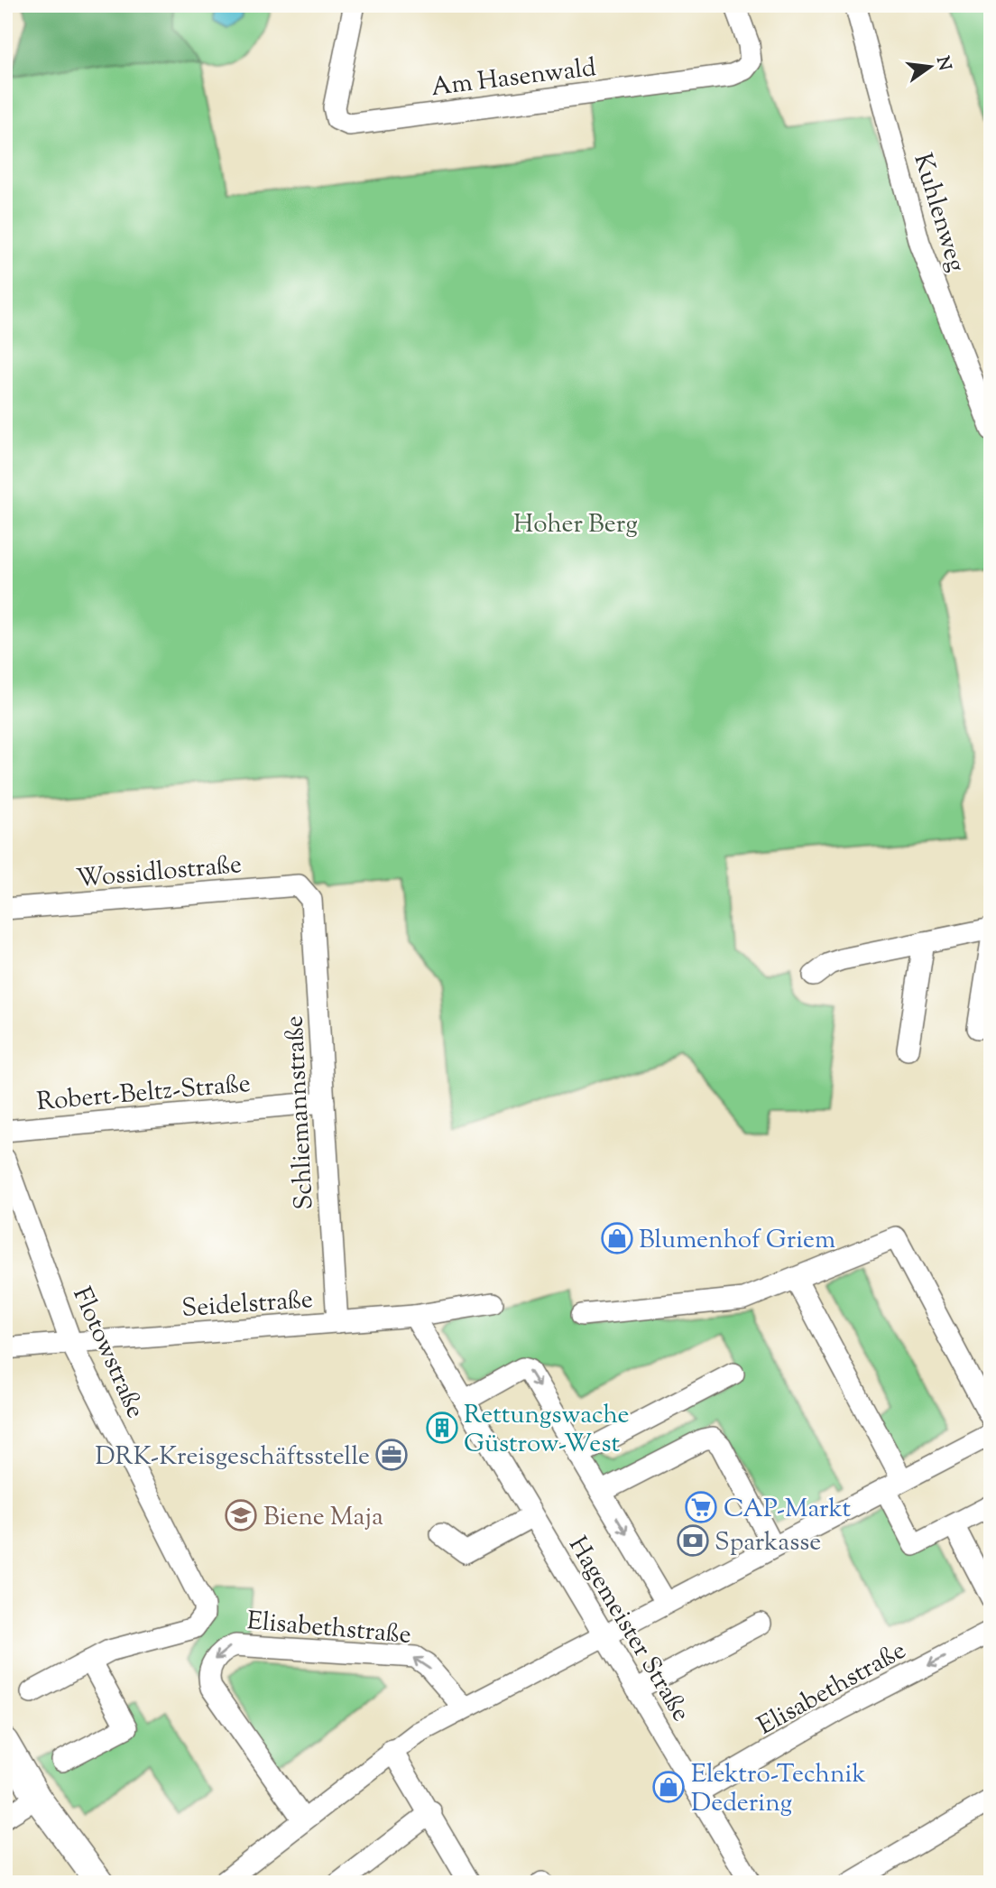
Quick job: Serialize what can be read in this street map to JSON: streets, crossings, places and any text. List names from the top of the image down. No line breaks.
{"streets":{"street":["Am Hasenwald","Kuhlenweg","Wossidlostraße","Robert-Beltz-Straße","Schliemannstraße","Seidelstraße","Flotowstraße","Elisabethstraße","Hagemeister Straße"]},"crossings":[["Wossidlostraße","Schliemannstraße"],["Robert-Beltz-Straße","Schliemannstraße"],["Schliemannstraße","Seidelstraße"],["Seidelstraße","Flotowstraße"],["Seidelstraße","Hagemeister Straße"],["Elisabethstraße","Hagemeister Straße"]],"parks":["Hoher Berg"],"places":{"shop":["Blumenhof Griem","Elektro-Technik Dedering"],"building":["Rettungswache Güstrow-West"],"office":["DRK-Kreisgeschäftsstelle"],"supermarket":["CAP-Markt"],"school or university":["Biene Maja"],"bank":["Sparkasse"]},"north":"right"}
